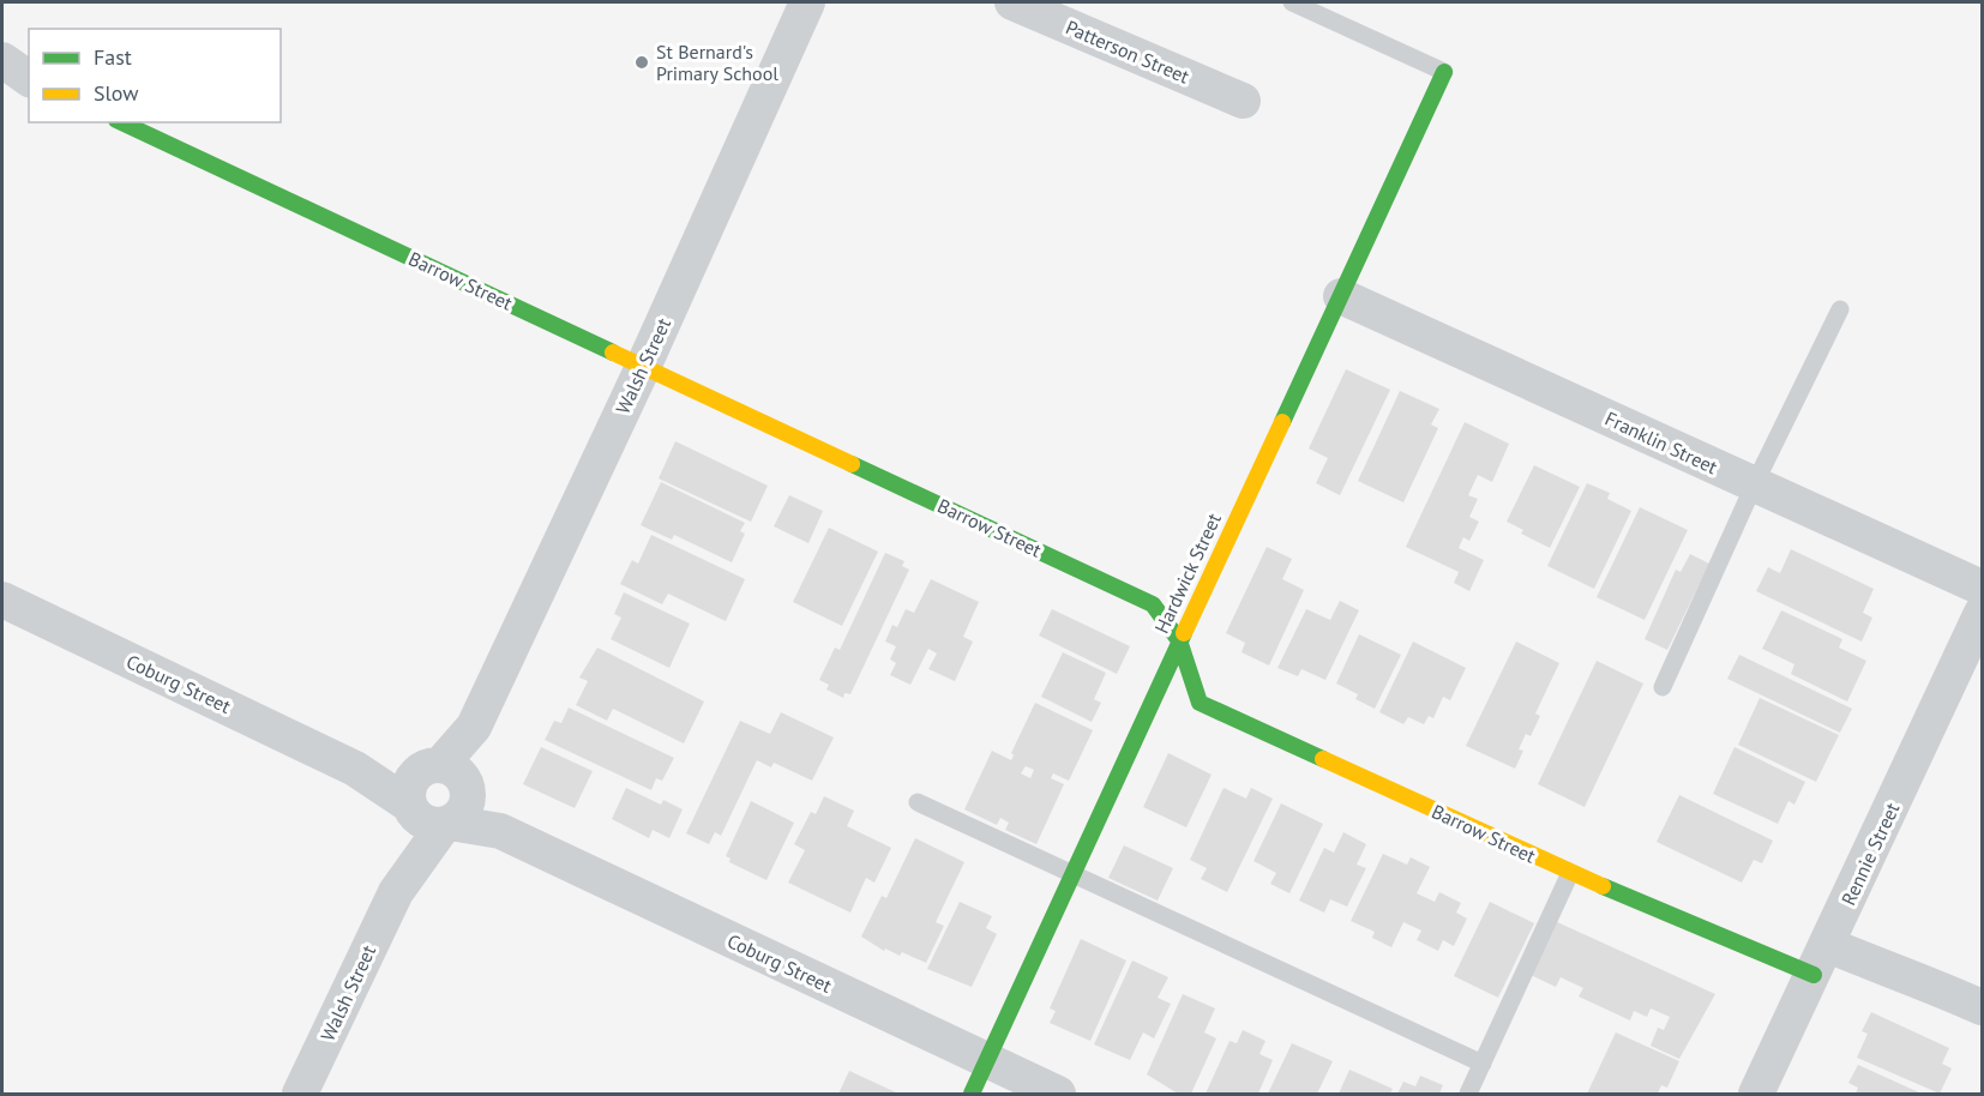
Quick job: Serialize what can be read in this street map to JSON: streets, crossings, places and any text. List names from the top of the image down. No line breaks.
{"streets":{"street":["Patterson Street","Barrow Street","Walsh Street","Franklin Street","Hardwick Street","Coburg Street","Rennie Street"]},"crossings":[["Barrow Street","Walsh Street"],["Barrow Street","Hardwick Street"],["Barrow Street","Rennie Street"],["Walsh Street","Coburg Street"],["Franklin Street","Hardwick Street"],["Hardwick Street","Coburg Street"]],"places":["St Bernard's Primary School"],"legend":["Fast","Slow"]}
